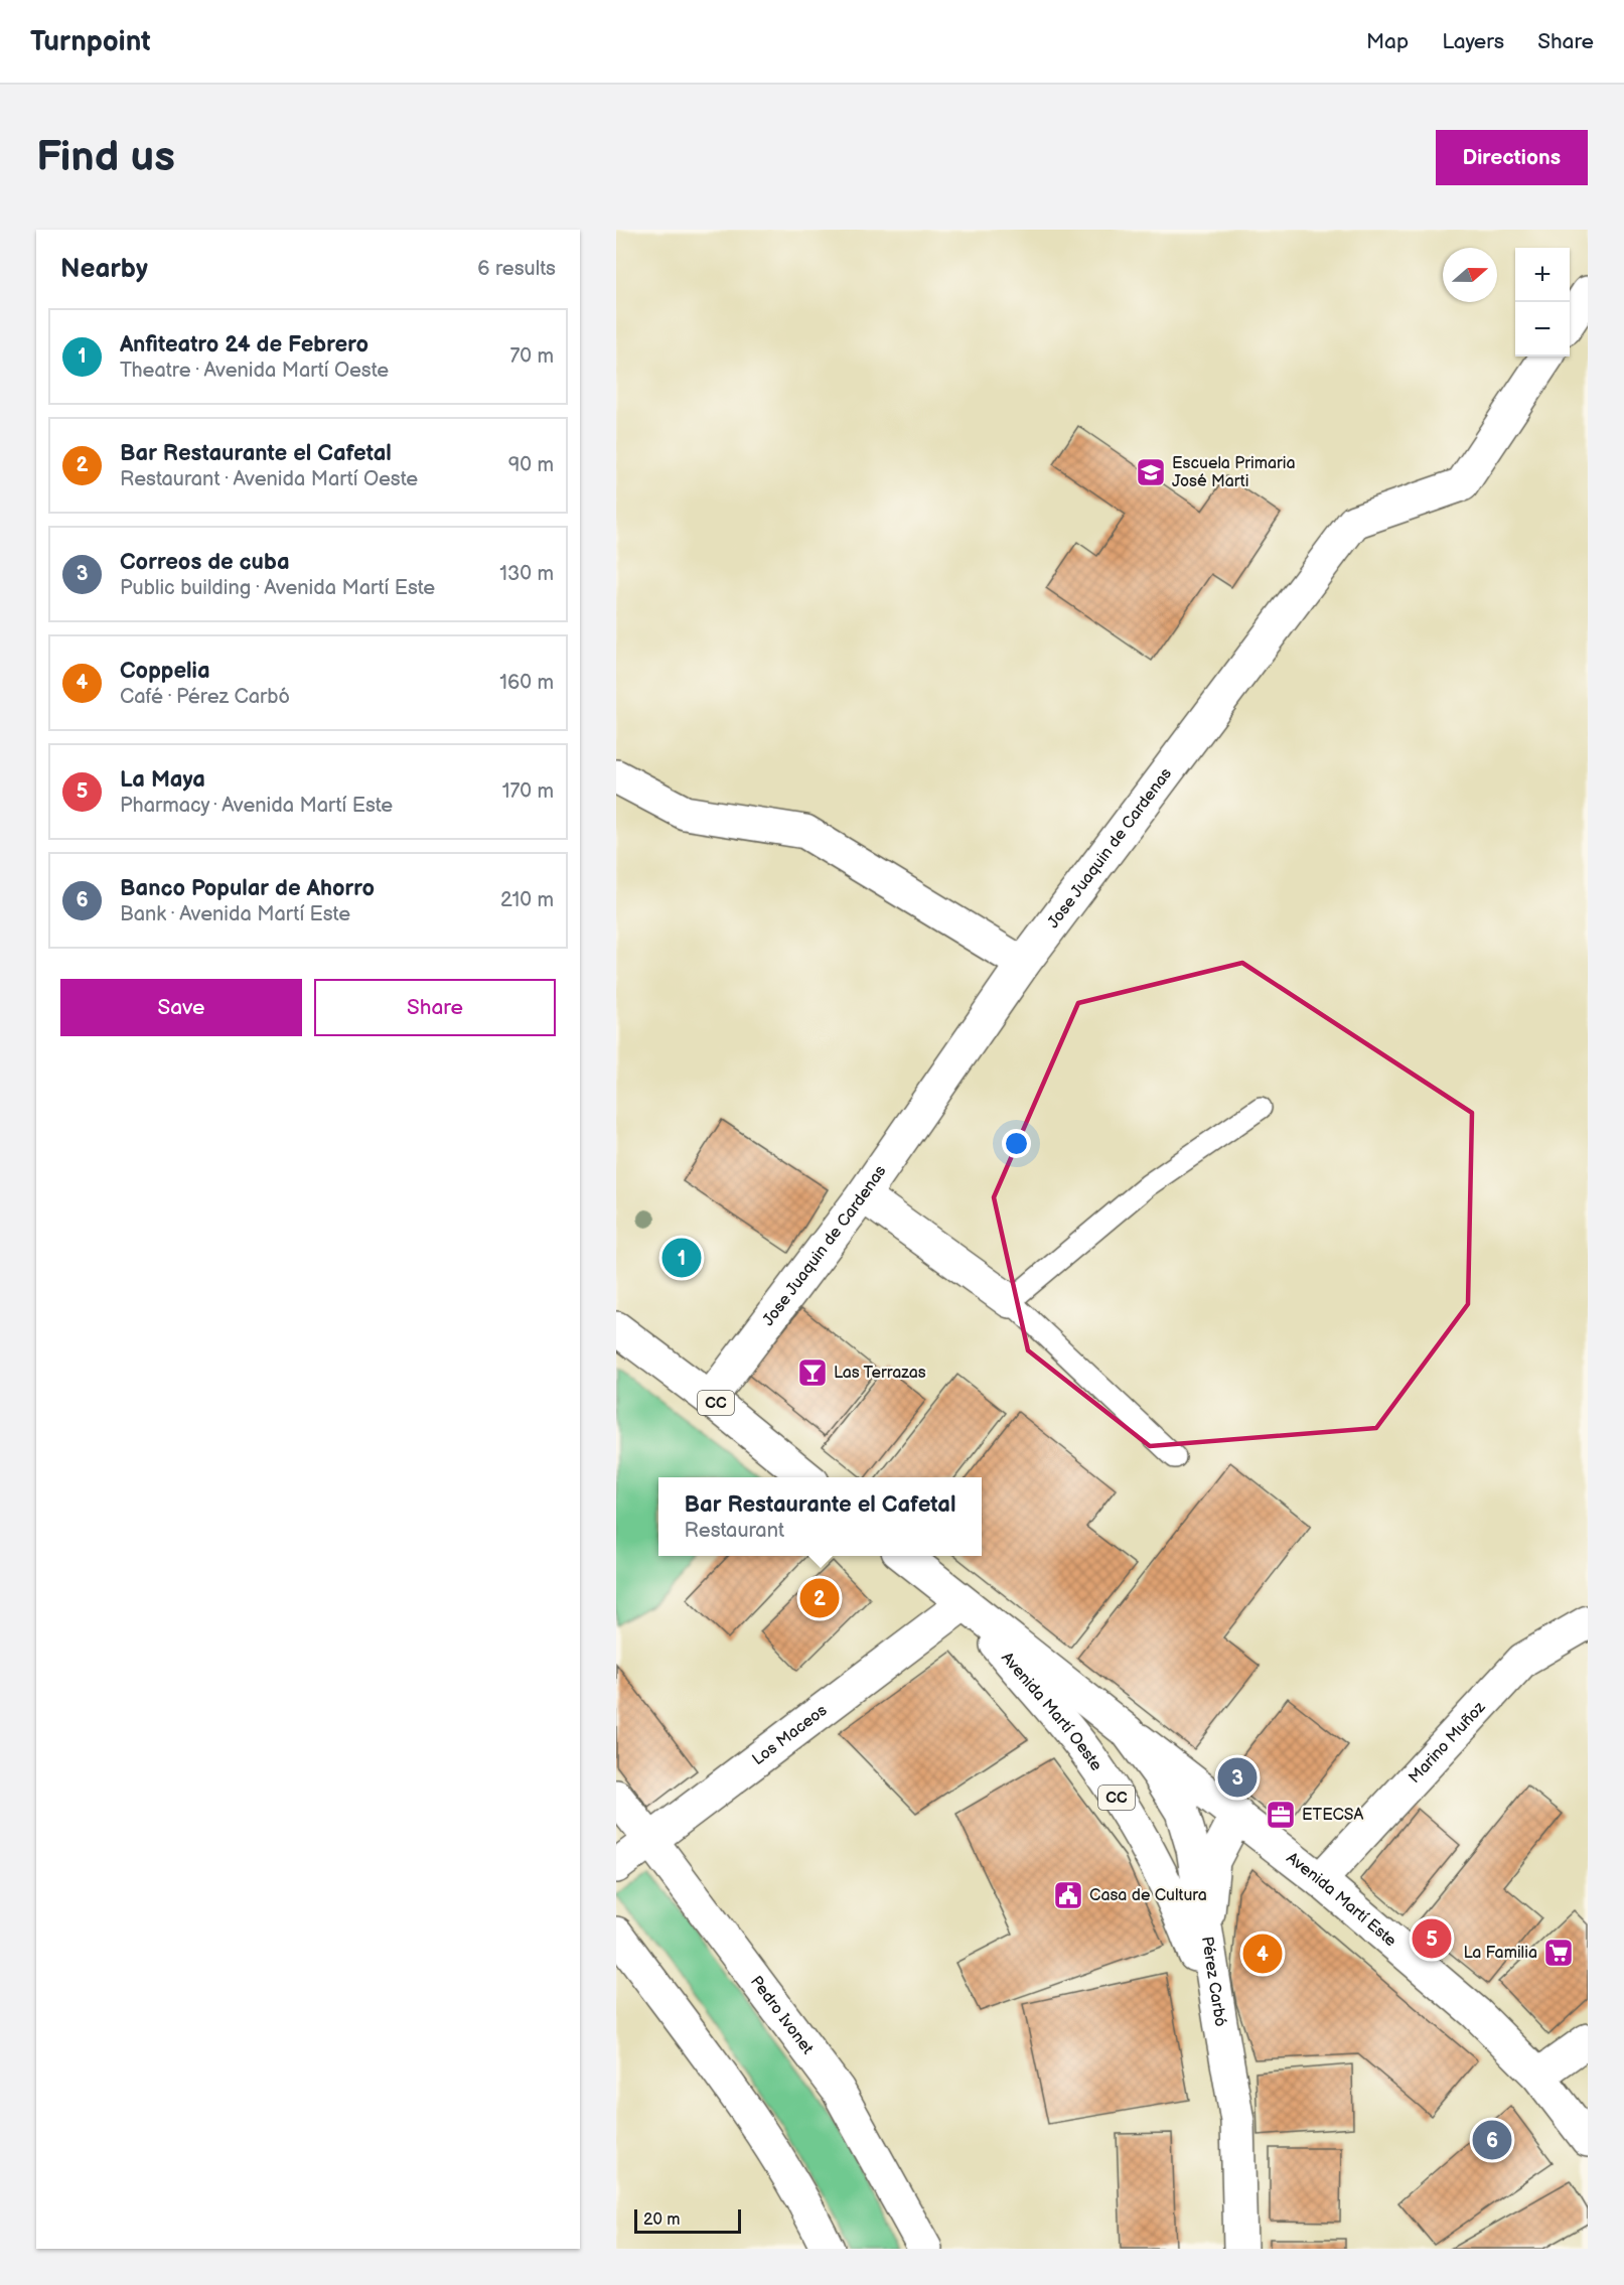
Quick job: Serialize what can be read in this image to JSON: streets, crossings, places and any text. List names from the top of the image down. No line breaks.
{"streets":{"main road":["Jose Juaquin de Cardenas","CC","Avenida Martí Oeste","Los Maceos","Marino Muñoz","Avenida Martí Este","Pérez Carbó","Pedro Ivonet"]},"crossings":[["Jose Juaquin de Cardenas","CC"],["Avenida Martí Oeste","Los Maceos"],["Avenida Martí Oeste","Avenida Martí Este"],["Avenida Martí Oeste","Pérez Carbó"],["Los Maceos","Pedro Ivonet"],["Marino Muñoz","Avenida Martí Este"],["Avenida Martí Este","Pérez Carbó"]],"places":{"school or university":["Escuela Primaria José Marti"],"bar":["Las Terrazas"],"office":["ETECSA"],"public building":["Casa de Cultura"],"supermarket":["La Familia"]},"scale_bar":"20 m","north":"right","page":{"header":"Turnpoint","nav":["Map","Layers","Share"],"buttons":["Directions",["Save","Share"]],"title":"Find us","heading":["Nearby","6 results"],"map_buttons":["+","−"],"list":[{"mark":"1","name":"Anfiteatro 24 de Febrero","note":"Theatre · Avenida Martí Oeste","value":"70 m"},{"mark":"2","name":"Bar Restaurante el Cafetal","note":"Restaurant · Avenida Martí Oeste","value":"90 m"},{"mark":"3","name":"Correos de cuba","note":"Public building · Avenida Martí Este","value":"130 m"},{"mark":"4","name":"Coppelia","note":"Café · Pérez Carbó","value":"160 m"},{"mark":"5","name":"La Maya","note":"Pharmacy · Avenida Martí Este","value":"170 m"},{"mark":"6","name":"Banco Popular de Ahorro","note":"Bank · Avenida Martí Este","value":"210 m"}],"pins":["1","2","3","5","4","6"],"popup":["Bar Restaurante el Cafetal","Restaurant"],"scale":"20 m"}}
